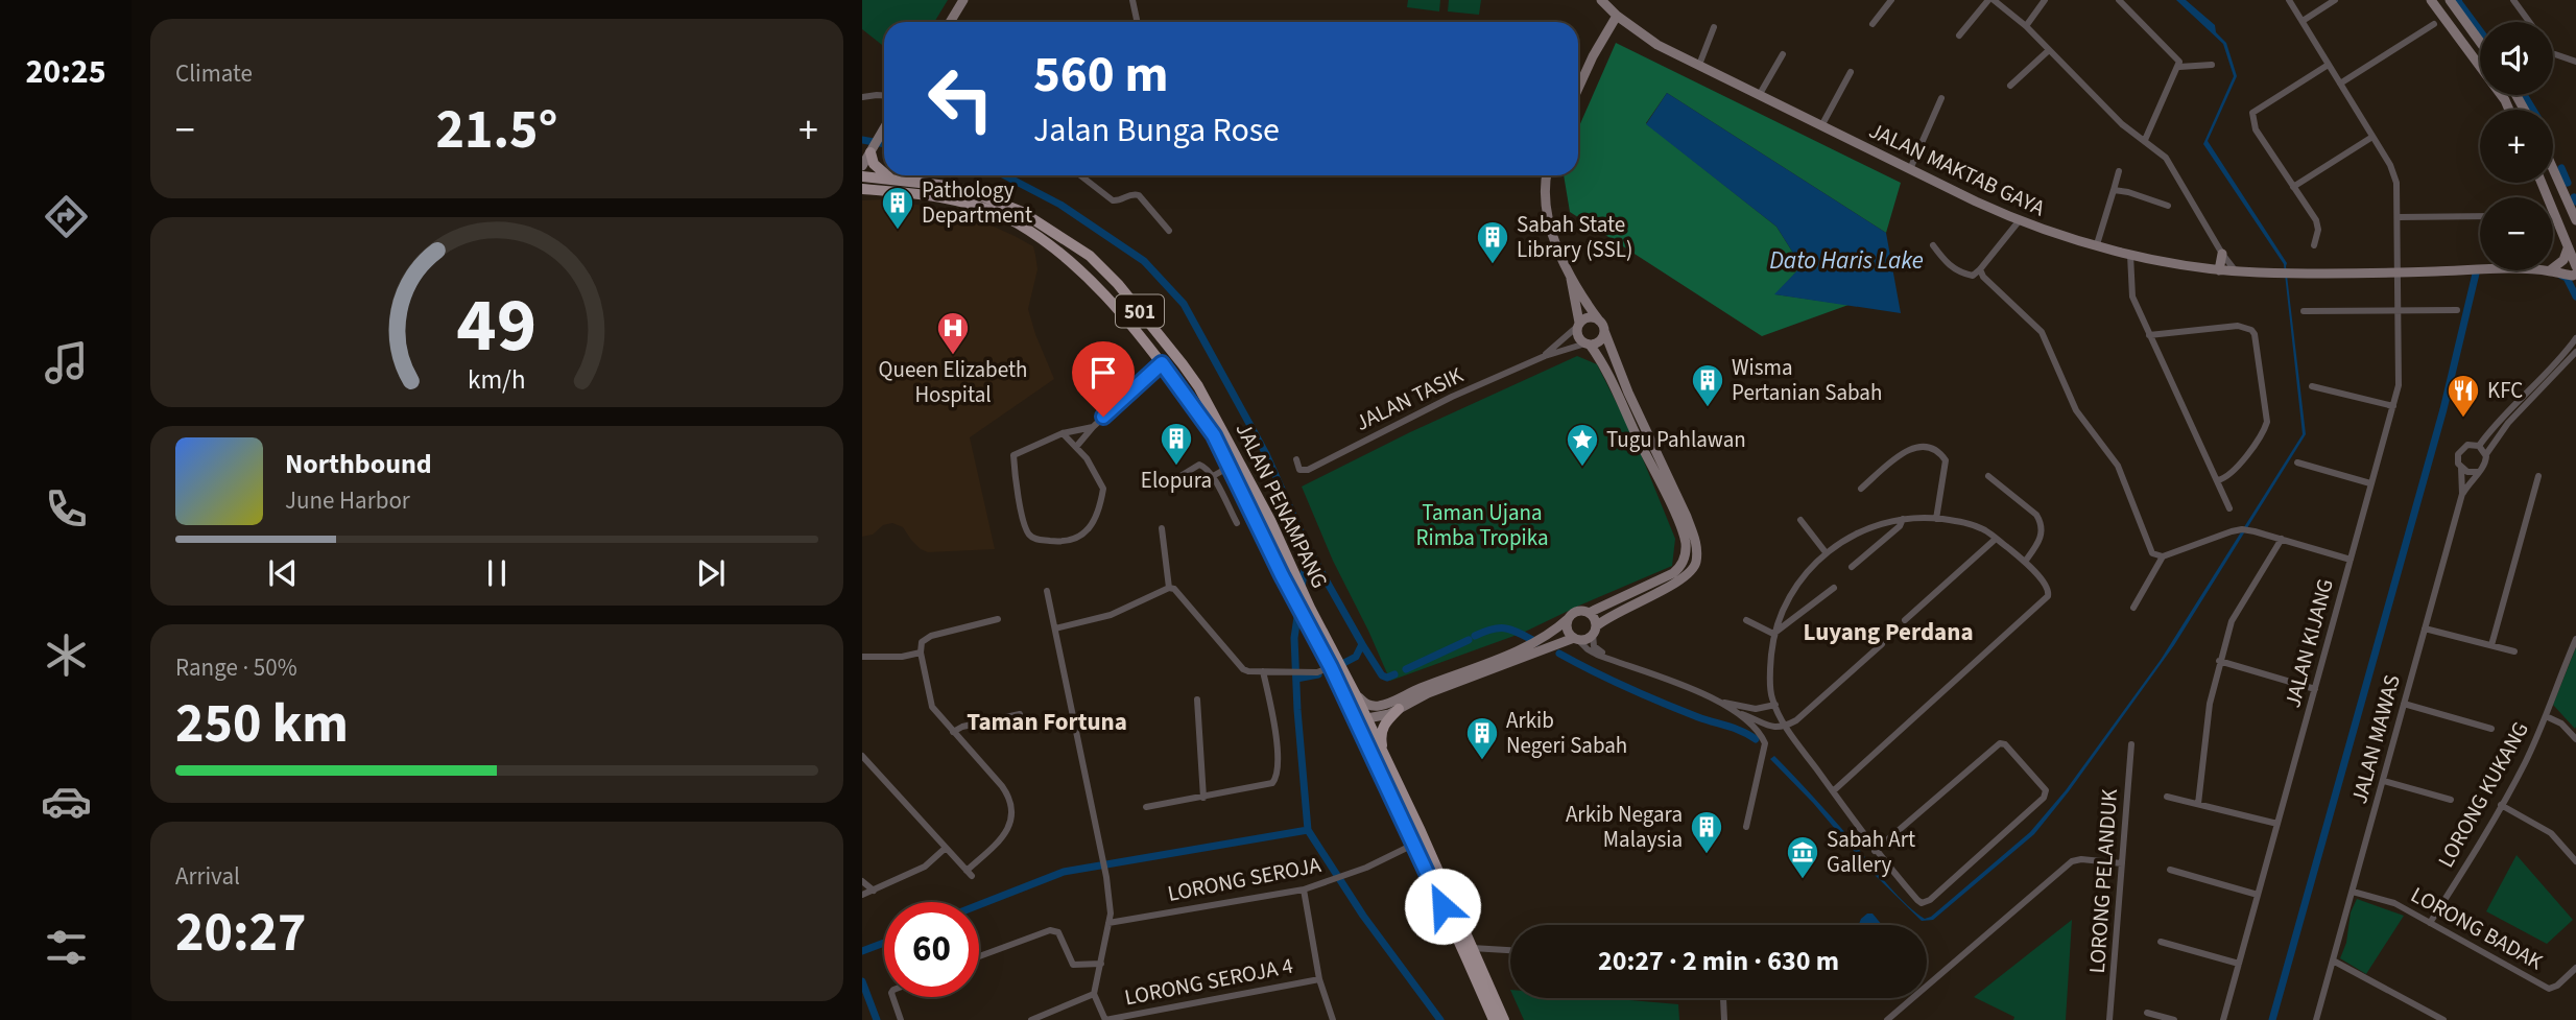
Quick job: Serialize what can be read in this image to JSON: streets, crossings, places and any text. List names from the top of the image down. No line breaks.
{"streets":{"main road":["501","JALAN PENAMPANG"],"street":["JALAN MAKTAB GAYA","JALAN TASIK","JALAN KIJANG","JALAN MAWAS","LORONG KUKANG","LORONG SEROJA","LORONG PELANDUK","LORONG BADAK","LORONG SEROJA 4"]},"crossings":[["JALAN MAKTAB GAYA","JALAN KIJANG"],["JALAN PENAMPANG","LORONG SEROJA"],["JALAN MAWAS","LORONG BADAK"],["LORONG KUKANG","LORONG BADAK"]],"districts":["Luyang Perdana","Taman Fortuna"],"water":["Dato Haris Lake"],"parks":["Taman Ujana Rimba Tropika"],"places":{"building":["Pathology Department","Sabah State Library (SSL)","Wisma Pertanian Sabah","Elopura","Arkib Negeri Sabah","Arkib Negara Malaysia"],"hospital":["Queen Elizabeth Hospital"],"restaurant":["KFC"],"place":["Tugu Pahlawan"],"museum":["Sabah Art Gallery"]},"page":{"tabs":"20:25","tile":["Climate",["Range · 50%","250 km"],["Arrival","20:27"]],"map_buttons":["+","−"],"turn":["560 m","Jalan Bunga Rose"],"heat":["−","21.5°","+"],"song":["Northbound","June Harbor"],"limit":"60","trip":"20:27 · 2 min · 630 m","gauge":["49","km/h"]}}
